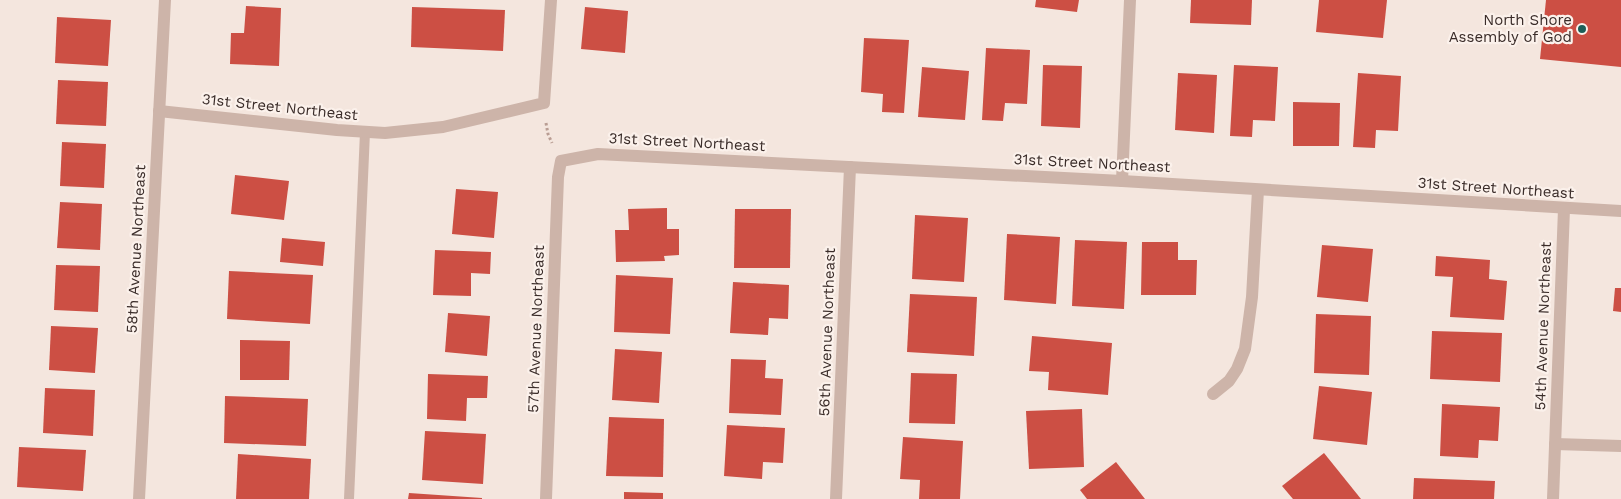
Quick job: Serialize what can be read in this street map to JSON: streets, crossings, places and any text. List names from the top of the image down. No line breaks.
{"streets":{"street":["31st Street Northeast","58th Avenue Northeast","54th Avenue Northeast","57th Avenue Northeast","56th Avenue Northeast"]},"crossings":[["31st Street Northeast","58th Avenue Northeast"],["31st Street Northeast","54th Avenue Northeast"],["31st Street Northeast","57th Avenue Northeast"],["31st Street Northeast","56th Avenue Northeast"]],"places":["North Shore Assembly of God"]}
